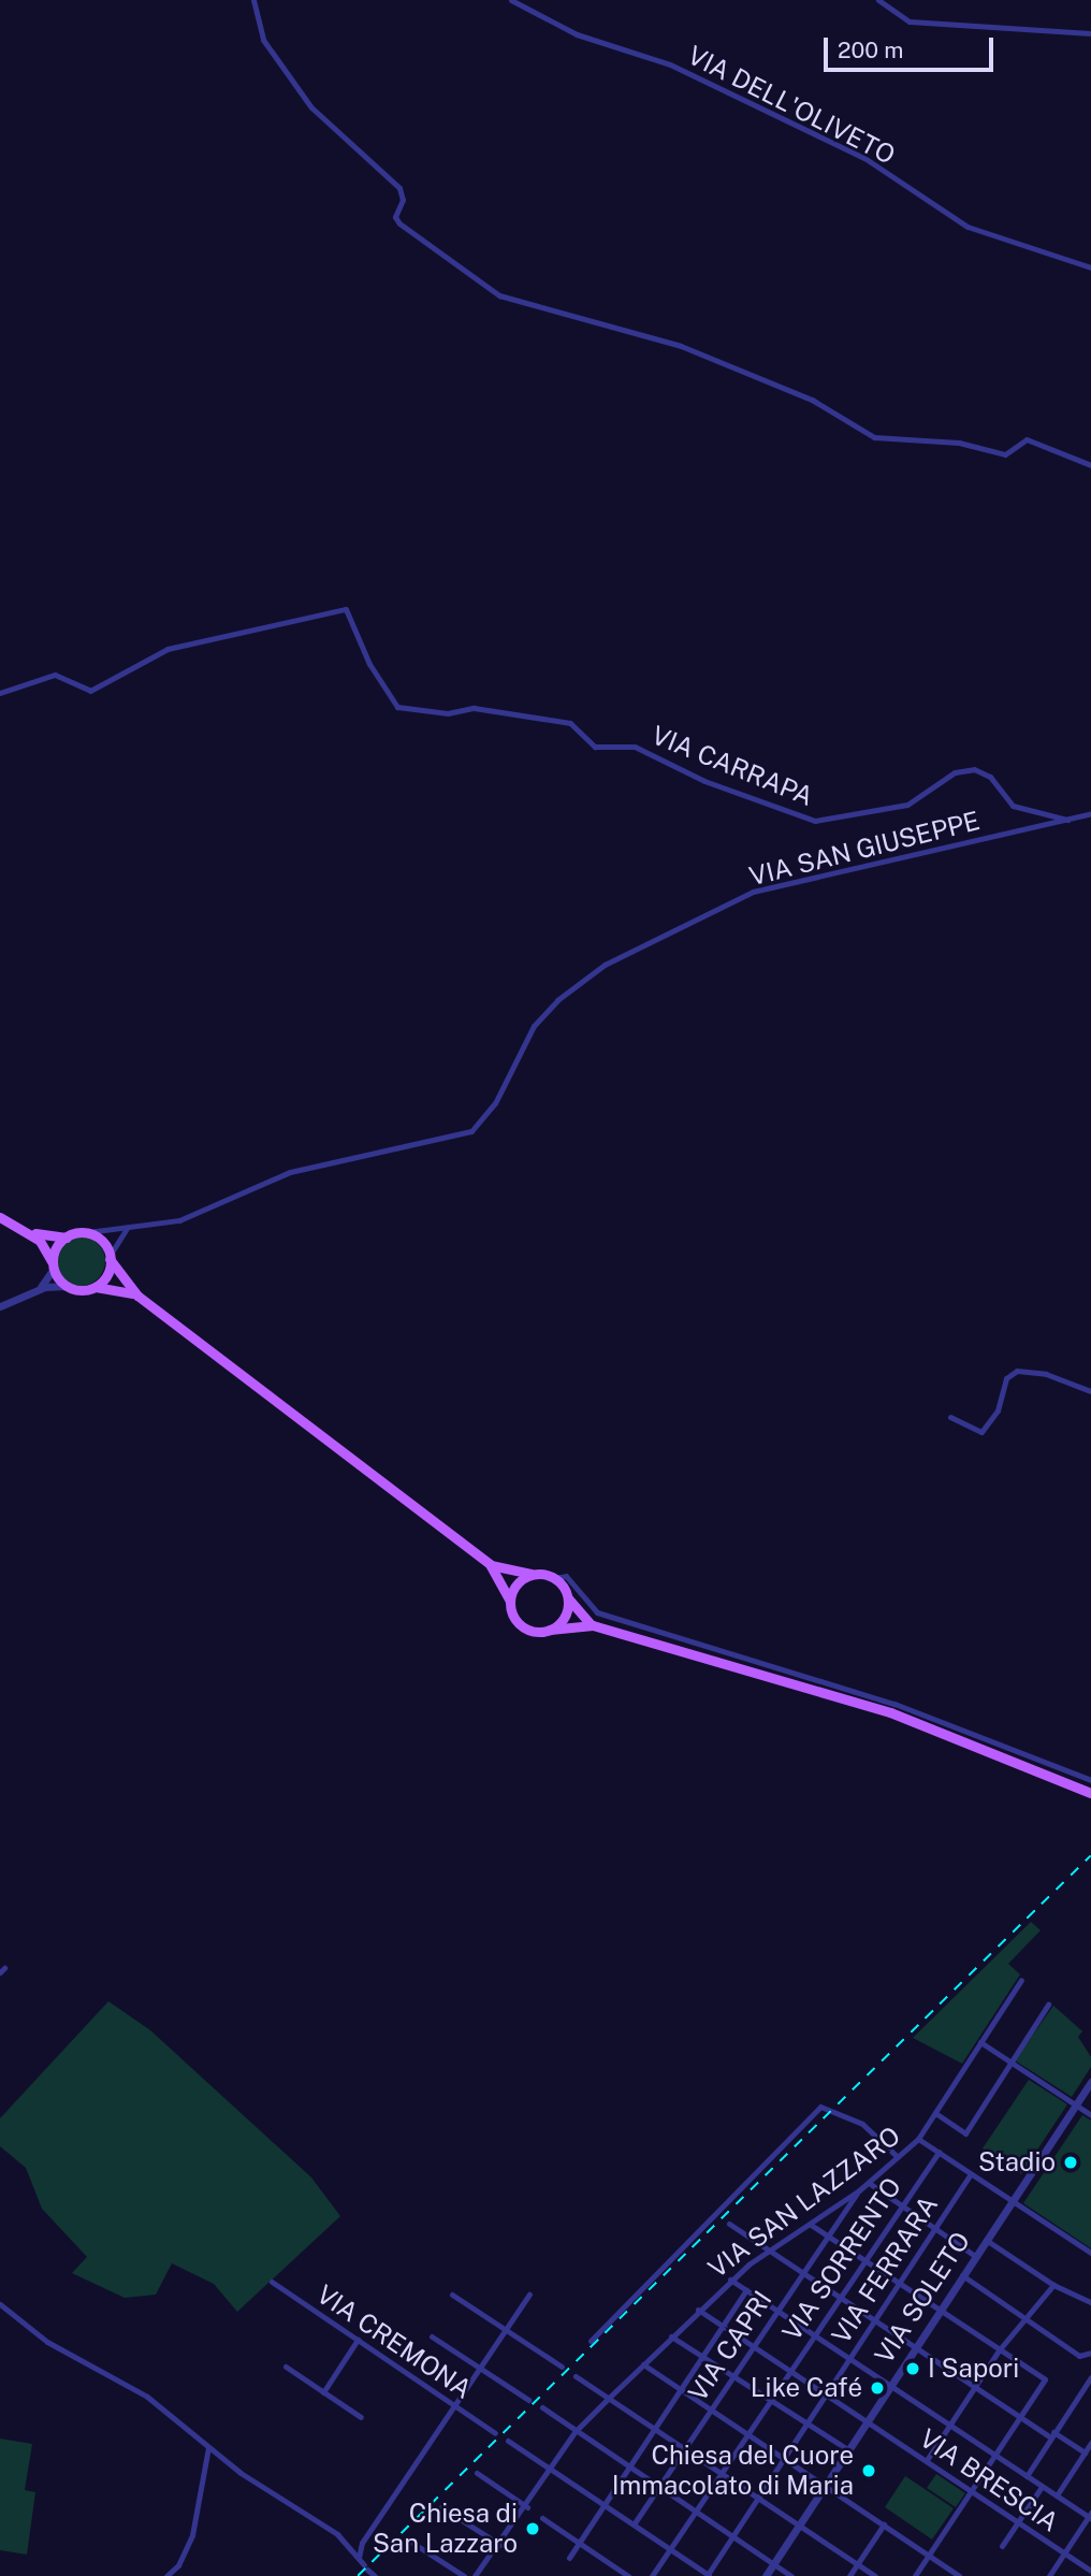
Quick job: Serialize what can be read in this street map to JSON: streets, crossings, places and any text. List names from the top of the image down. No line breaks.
{"streets":{"street":["VIA DELL'OLIVETO","VIA CARRAPA","VIA SAN GIUSEPPE","VIA SAN LAZZARO","VIA SORRENTO","VIA FERRARA","VIA SOLETO","VIA CREMONA","VIA CAPRI","VIA BRESCIA"]},"crossings":[["VIA CARRAPA","VIA SAN GIUSEPPE"],["VIA SAN LAZZARO","VIA CAPRI"],["VIA SAN LAZZARO","VIA BRESCIA"],["VIA SORRENTO","VIA BRESCIA"],["VIA FERRARA","VIA BRESCIA"],["VIA SOLETO","VIA BRESCIA"],["VIA CAPRI","VIA BRESCIA"]],"places":["Stadio","I Sapori","Like Café","Chiesa del Cuore Immacolato di Maria","Chiesa di San Lazzaro"],"scale_bar":"200 m"}
